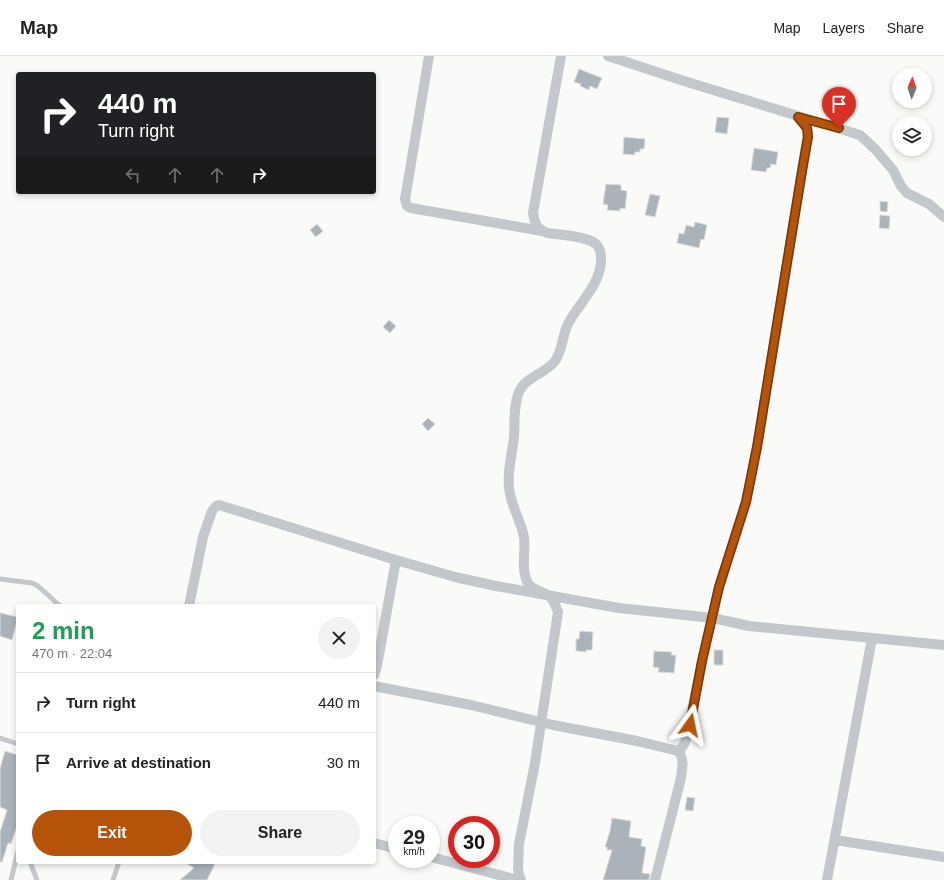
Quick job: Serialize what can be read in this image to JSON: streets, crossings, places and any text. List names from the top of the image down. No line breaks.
{"north":"top","page":{"header":"Map","nav":["Map","Layers","Share"],"turn":["440 m","Turn right"],"heading":["2 min","470 m · 22:04"],"list":[{"name":"Turn right","value":"440 m"},{"name":"Arrive at destination","value":"30 m"}],"buttons":["Exit","Share"],"speed":"29 km/h","limit":"30"}}
